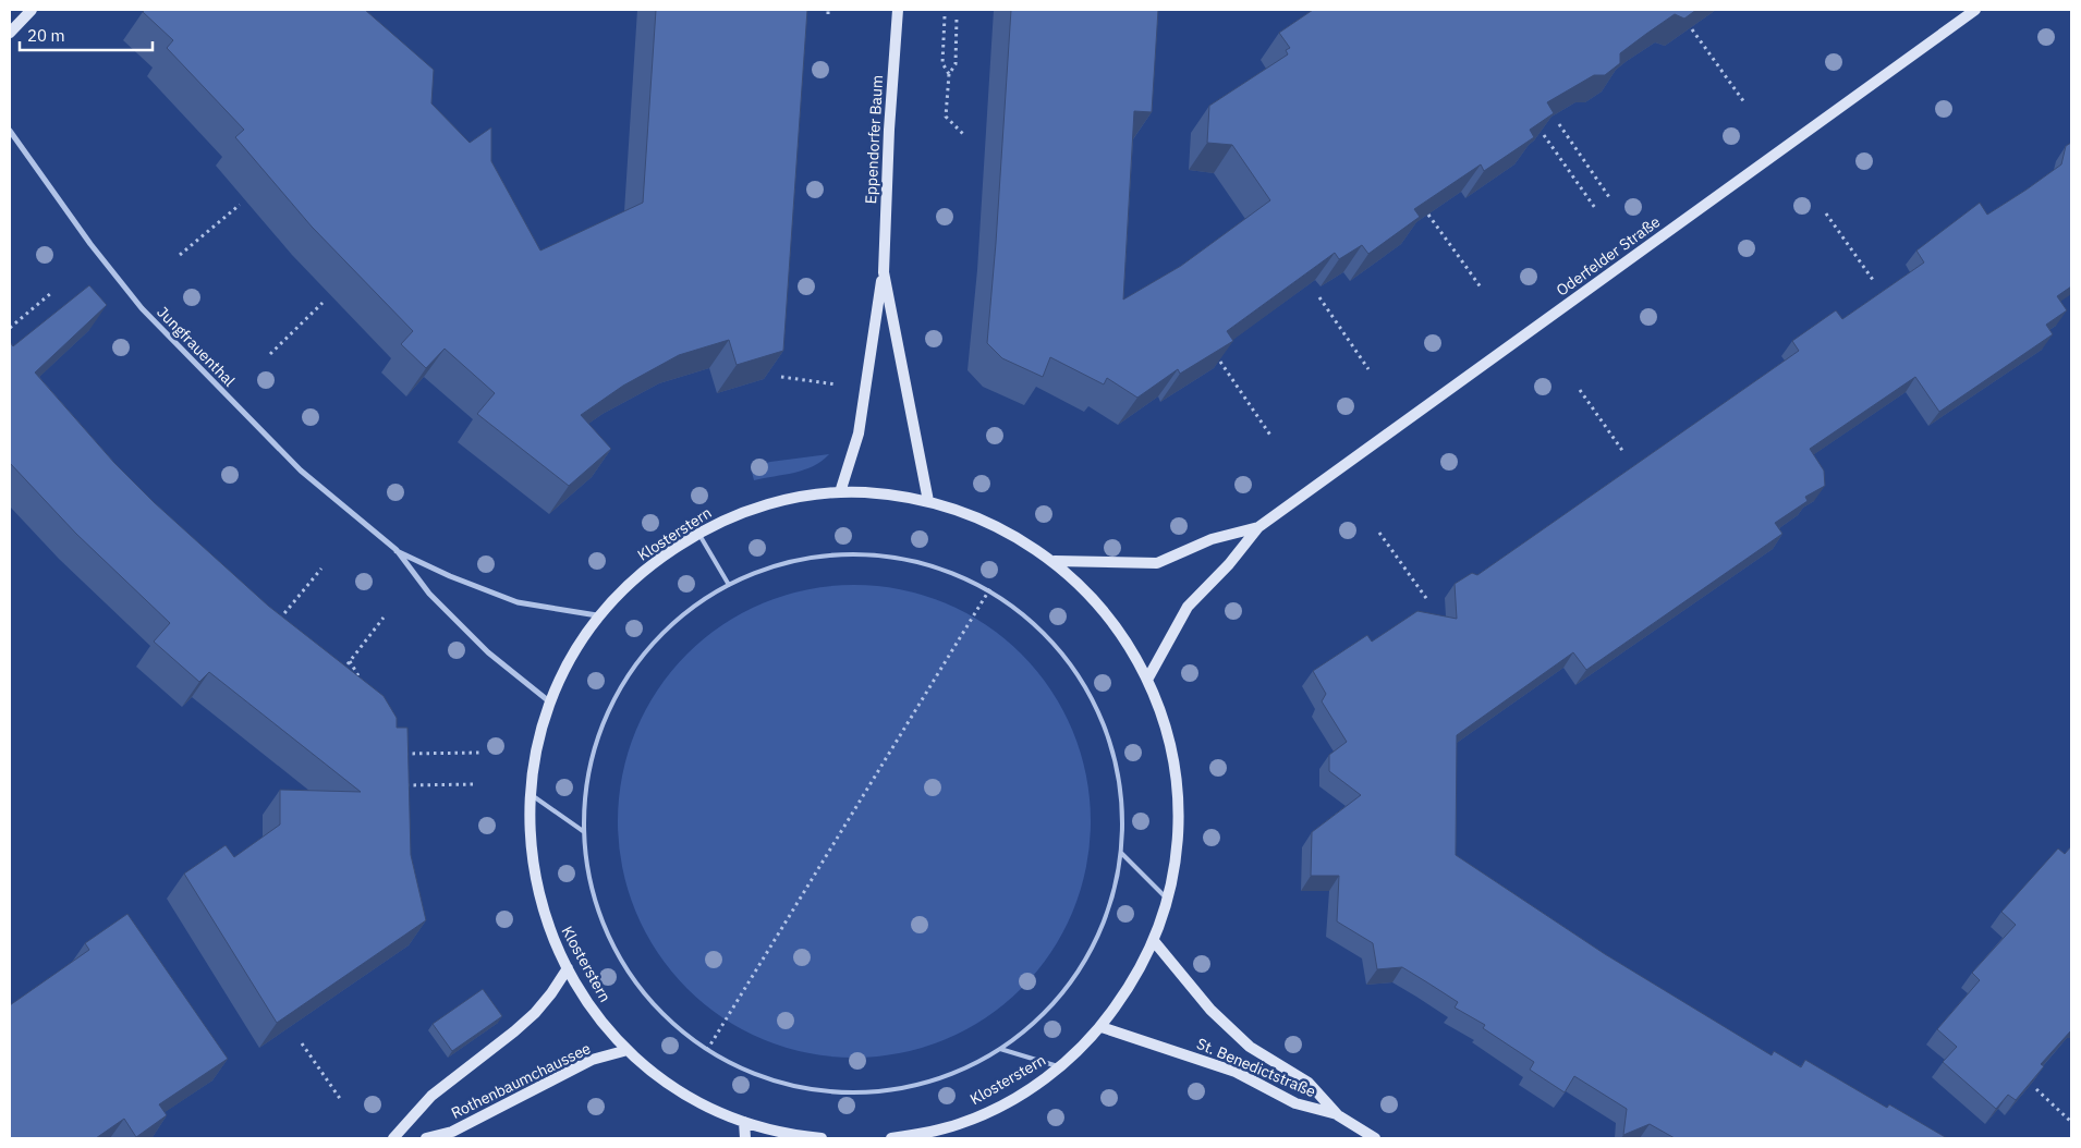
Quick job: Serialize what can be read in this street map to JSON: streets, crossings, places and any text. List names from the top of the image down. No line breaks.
{"streets":{"main road":["Eppendorfer Baum","Oderfelder Straße","Klosterstern","St. Benedictstraße","Rothenbaumchaussee"],"street":["Jungfrauenthal"]},"crossings":[["Eppendorfer Baum","Klosterstern"],["Oderfelder Straße","Klosterstern"],["Jungfrauenthal","Klosterstern"],["Klosterstern","St. Benedictstraße"],["Klosterstern","Rothenbaumchaussee"]],"scale_bar":"20 m"}
